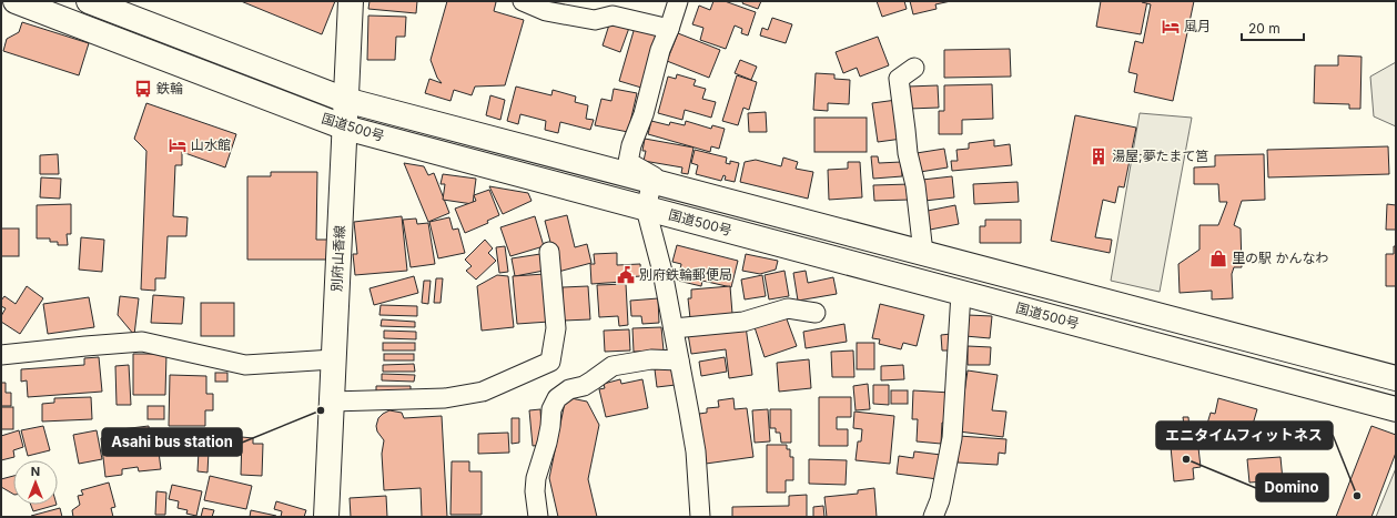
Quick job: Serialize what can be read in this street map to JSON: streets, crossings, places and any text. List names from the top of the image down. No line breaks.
{"streets":{"main road":["国道500号","別府山香線"]},"crossings":[["国道500号","別府山香線"]],"places":{"hotel":["風月","山水館"],"bus stop":["鉄輪"],"building":["湯屋;夢たまて筥"],"shop":["里の駅 かんなわ"],"public building":["別府鉄輪郵便局"],"other":["Asahi bus station","Domino","エニタイムフィットネス"]},"scale_bar":"20 m","north":"top"}
